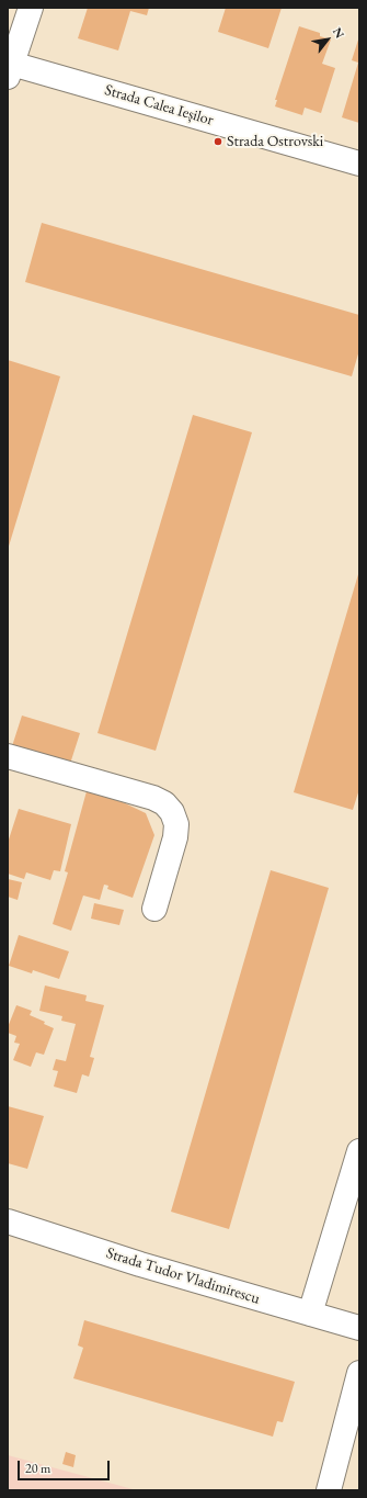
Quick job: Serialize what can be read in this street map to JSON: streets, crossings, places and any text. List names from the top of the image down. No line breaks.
{"streets":{"street":["Strada Calea Ieșilor","Strada Tudor Vladimirescu"]},"places":["Strada Ostrovski"],"scale_bar":"20 m","north":"top right"}
